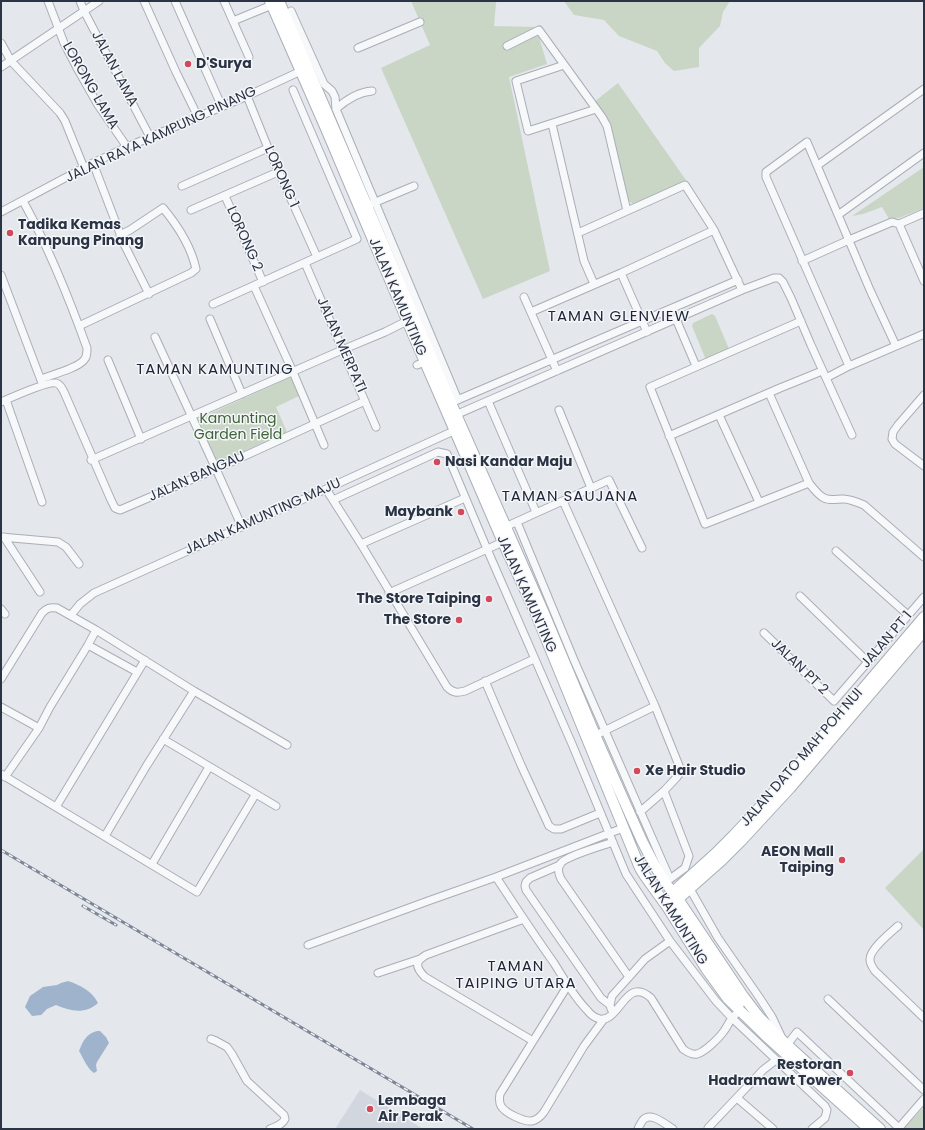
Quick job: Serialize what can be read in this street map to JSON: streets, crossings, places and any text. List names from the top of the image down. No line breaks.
{"streets":{"main road":["JALAN KAMUNTING","JALAN DATO MAH POH NUI"],"street":["JALAN LAMA","LORONG LAMA","JALAN RAYA KAMPUNG PINANG","LORONG 1","LORONG 2","JALAN MERPATI","JALAN BANGAU","JALAN KAMUNTING MAJU","JALAN PT 1","JALAN PT 2"]},"crossings":[["JALAN LAMA","JALAN RAYA KAMPUNG PINANG"],["LORONG LAMA","JALAN RAYA KAMPUNG PINANG"],["JALAN RAYA KAMPUNG PINANG","LORONG 1"],["JALAN RAYA KAMPUNG PINANG","JALAN KAMUNTING"],["JALAN KAMUNTING","JALAN KAMUNTING MAJU"],["JALAN KAMUNTING","JALAN DATO MAH POH NUI"],["JALAN MERPATI","JALAN BANGAU"],["JALAN PT 1","JALAN PT 2"]],"districts":["TAMAN GLENVIEW","TAMAN KAMUNTING","TAMAN SAUJANA","TAMAN TAIPING UTARA"],"parks":["Kamunting Garden Field"],"places":["D'Surya","Tadika Kemas Kampung Pinang","Nasi Kandar Maju","Maybank","The Store Taiping","The Store","Xe Hair Studio","AEON Mall Taiping","Restoran Hadramawt Tower","Lembaga Air Perak"]}
